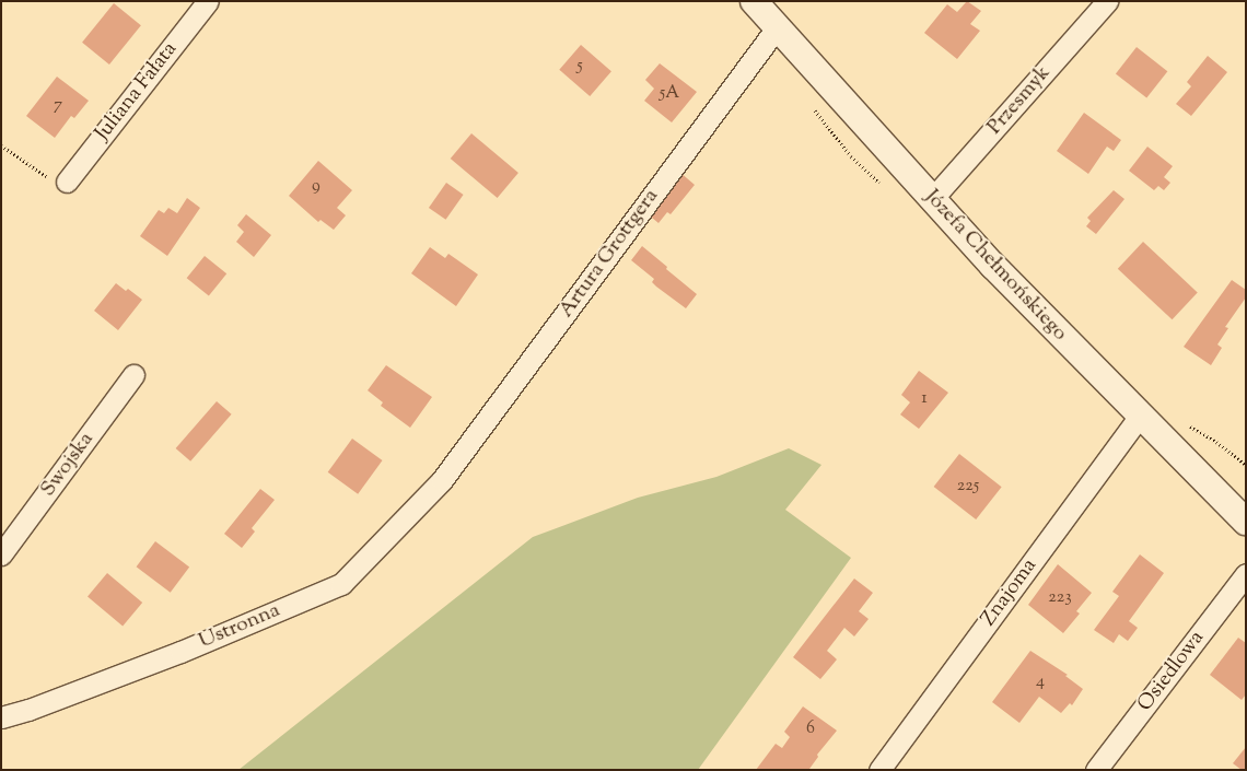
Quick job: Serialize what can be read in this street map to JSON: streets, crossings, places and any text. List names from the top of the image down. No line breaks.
{"streets":{"street":["Juliana Fałata","Przesmyk","Artura Grottgera","Józefa Chełmońskiego","Swojska","Znajoma","Ustronna","Osiedlowa"]},"crossings":[["Przesmyk","Józefa Chełmońskiego"],["Artura Grottgera","Józefa Chełmońskiego"],["Artura Grottgera","Ustronna"],["Józefa Chełmońskiego","Znajoma"]],"house_numbers":["5","5A","7","9","1","225","223","4","6"]}
